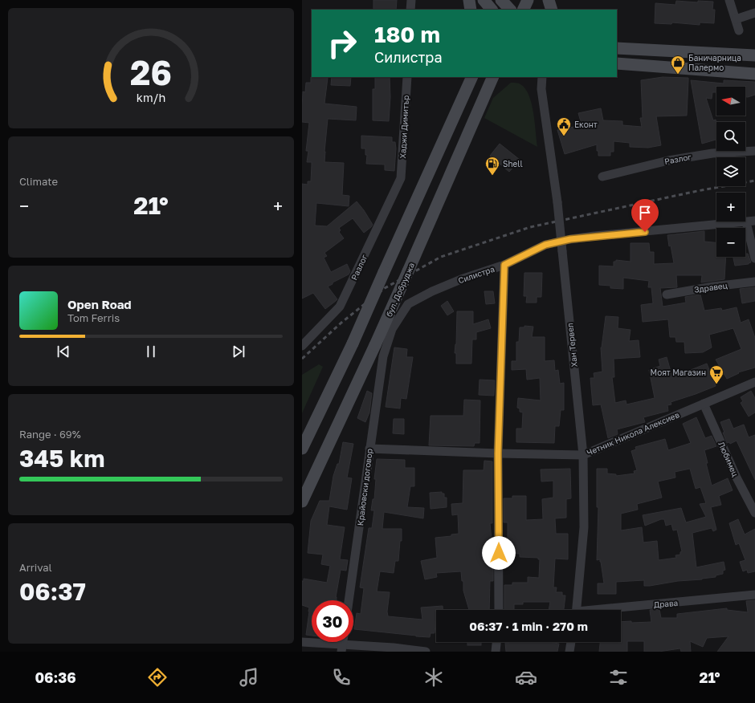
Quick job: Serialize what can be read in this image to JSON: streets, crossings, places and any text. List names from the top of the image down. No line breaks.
{"streets":{"main road":["бул. Добруджа"],"street":["Хаджи Димитър","Разлог","Силистра","Здравец","Хан Тервел","Четник Никола Алексиев","Любимец","Крайовски договор","Драва"]},"crossings":[["Хаджи Димитър","Разлог"],["Силистра","Крайовски договор"],["Хан Тервел","Четник Никола Алексиев"],["Четник Никола Алексиев","Любимец"],["Четник Никола Алексиев","Крайовски договор"]],"places":{"shop":["Баничарница Палермо"],"public building":["Еконт"],"fuel station":["Shell"],"supermarket":["Моят Магазин"]},"north":"left","page":{"turn":["180 m","Силистра"],"map_buttons":["+","−"],"tile":["Climate",["Range · 69%","345 km"],["Arrival","06:37"]],"heat":["−","21°","+"],"song":["Open Road","Tom Ferris"],"limit":"30","trip":"06:37 · 1 min · 270 m","tabs":["06:36","21°"],"gauge":["26","km/h"]}}
